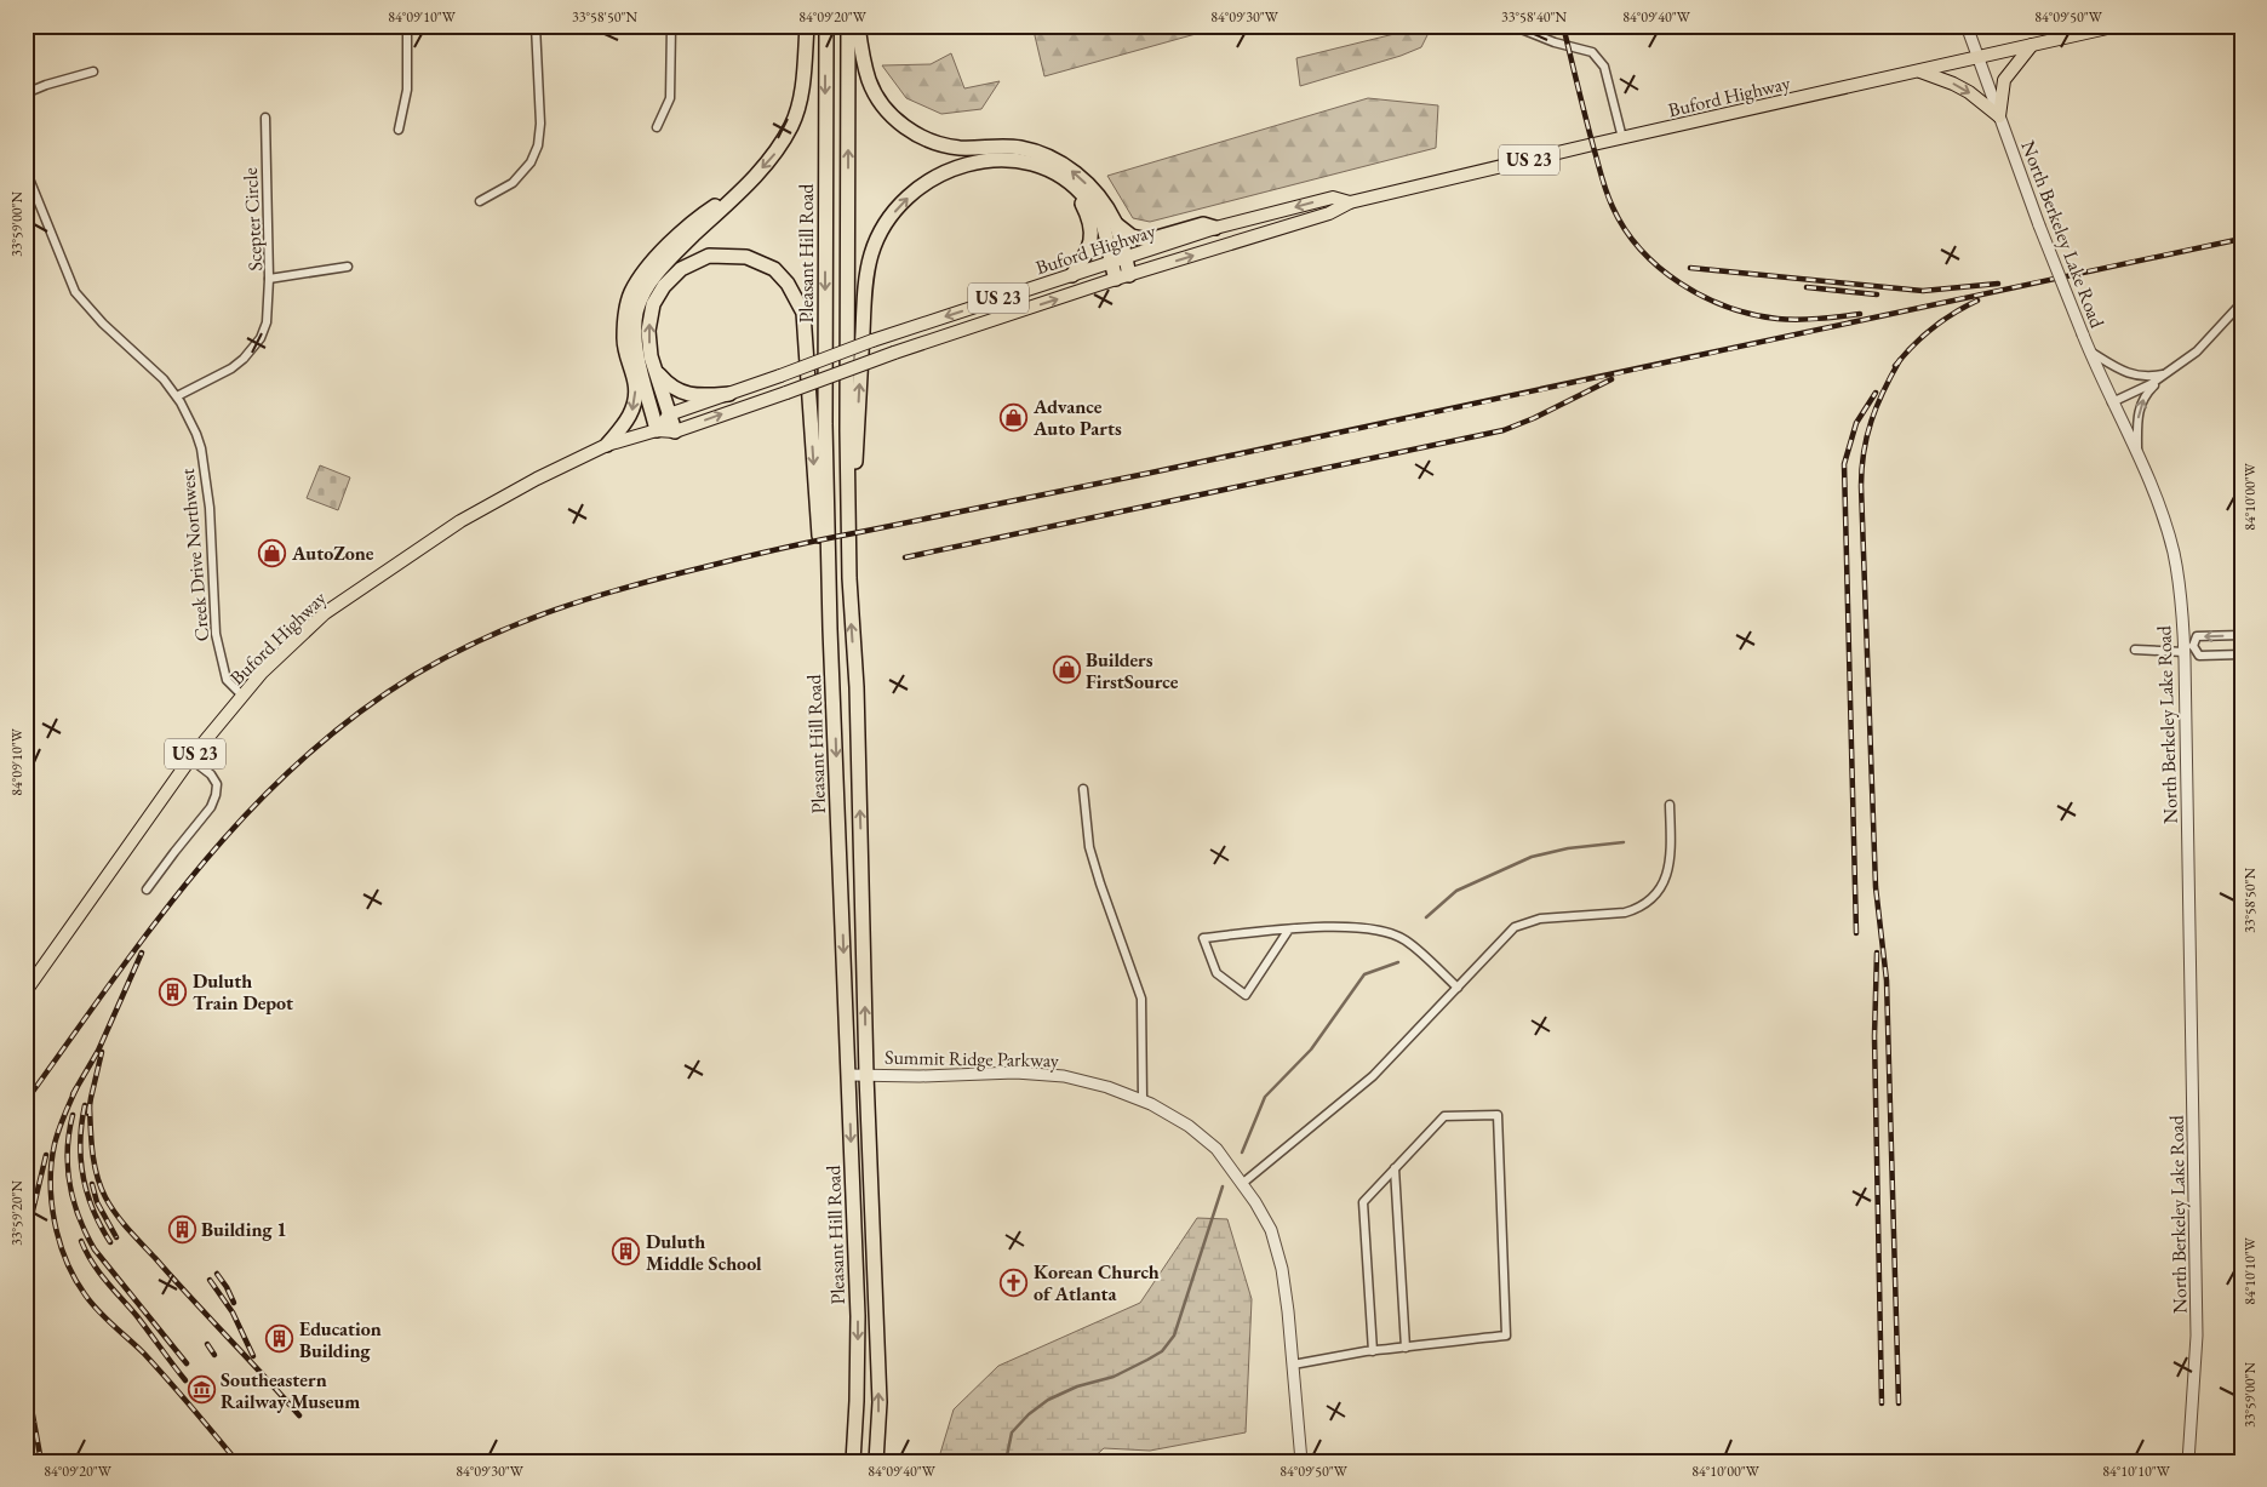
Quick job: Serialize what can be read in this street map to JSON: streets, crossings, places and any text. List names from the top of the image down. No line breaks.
{"streets":{"highway":["Pleasant Hill Road"],"main road":["Buford Highway","US 23"],"street":["Scepter Circle","North Berkeley Lake Road","Creek Drive Northwest","Summit Ridge Parkway"]},"crossings":[["Buford Highway","North Berkeley Lake Road"],["Buford Highway","Creek Drive Northwest"],["Pleasant Hill Road","Summit Ridge Parkway"]],"places":{"shop":["Advance Auto Parts","AutoZone","Builders FirstSource"],"building":["Duluth Train Depot","Building 1","Duluth Middle School","Education Building"],"church":["Korean Church of Atlanta"],"museum":["Southeastern Railway Museum"]},"coordinates":["84°09'10\"W","33°58'50\"N","84°09'20\"W","84°09'30\"W","33°58'40\"N","84°09'40\"W","84°09'50\"W","33°59'00\"N","84°10'00\"W","33°59'20\"N","84°10'10\"W"]}
